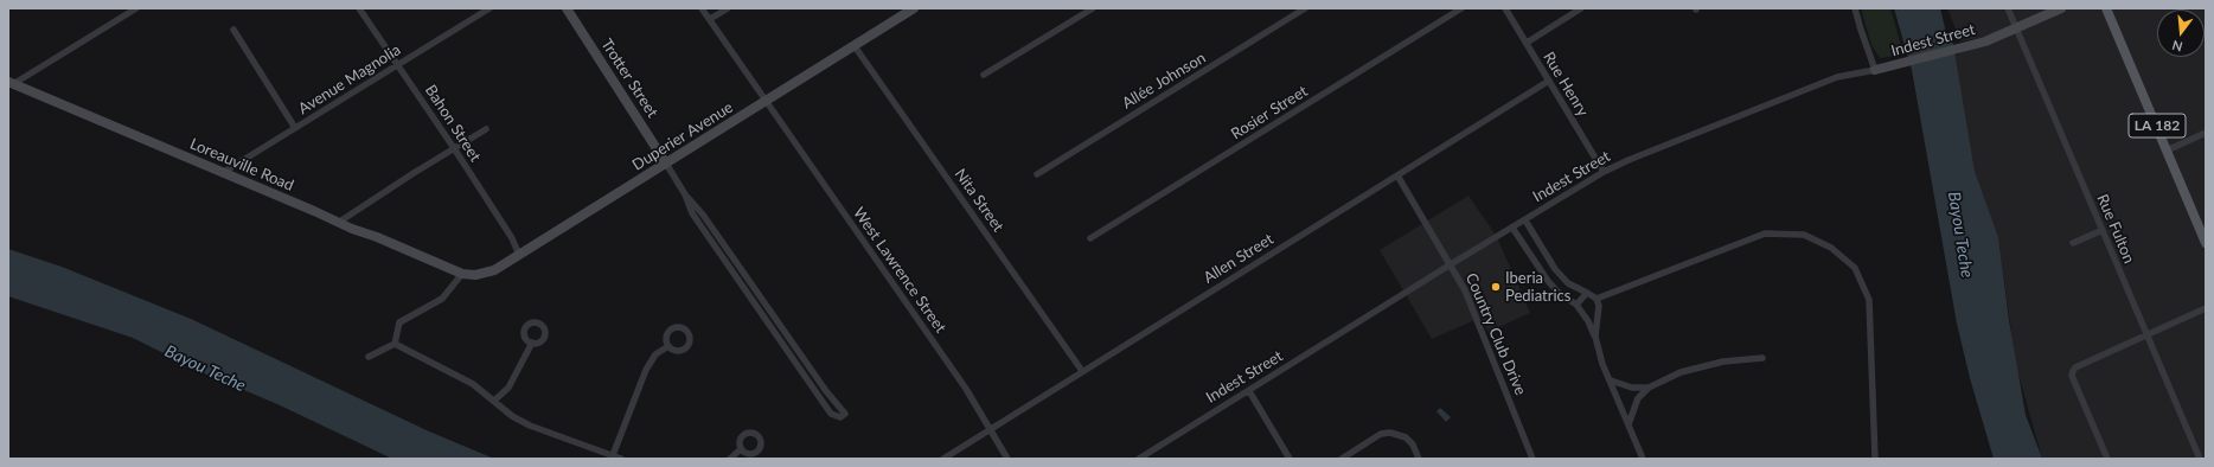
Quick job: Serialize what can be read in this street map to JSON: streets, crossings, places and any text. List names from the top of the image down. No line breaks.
{"streets":{"main road":["Indest Street","Trotter Street","LA 182","Duperier Avenue","Loreauville Road"],"street":["Avenue Magnolia","Allée Johnson","Rue Henry","Rosier Street","Bahon Street","Nita Street","Rue Fulton","Allen Street","West Lawrence Street","Country Club Drive"]},"crossings":[["Indest Street","Rue Henry"],["Indest Street","Rue Fulton"],["Indest Street","Country Club Drive"],["Trotter Street","Duperier Avenue"],["Avenue Magnolia","Bahon Street"],["Avenue Magnolia","Loreauville Road"],["Rue Henry","Allen Street"],["Bahon Street","Duperier Avenue"],["Duperier Avenue","Loreauville Road"],["Duperier Avenue","Nita Street"],["Duperier Avenue","West Lawrence Street"],["Nita Street","Allen Street"],["Allen Street","West Lawrence Street"],["Allen Street","Country Club Drive"]],"water":["Bayou Teche"],"places":["Iberia Pediatrics"],"north":"bottom"}
